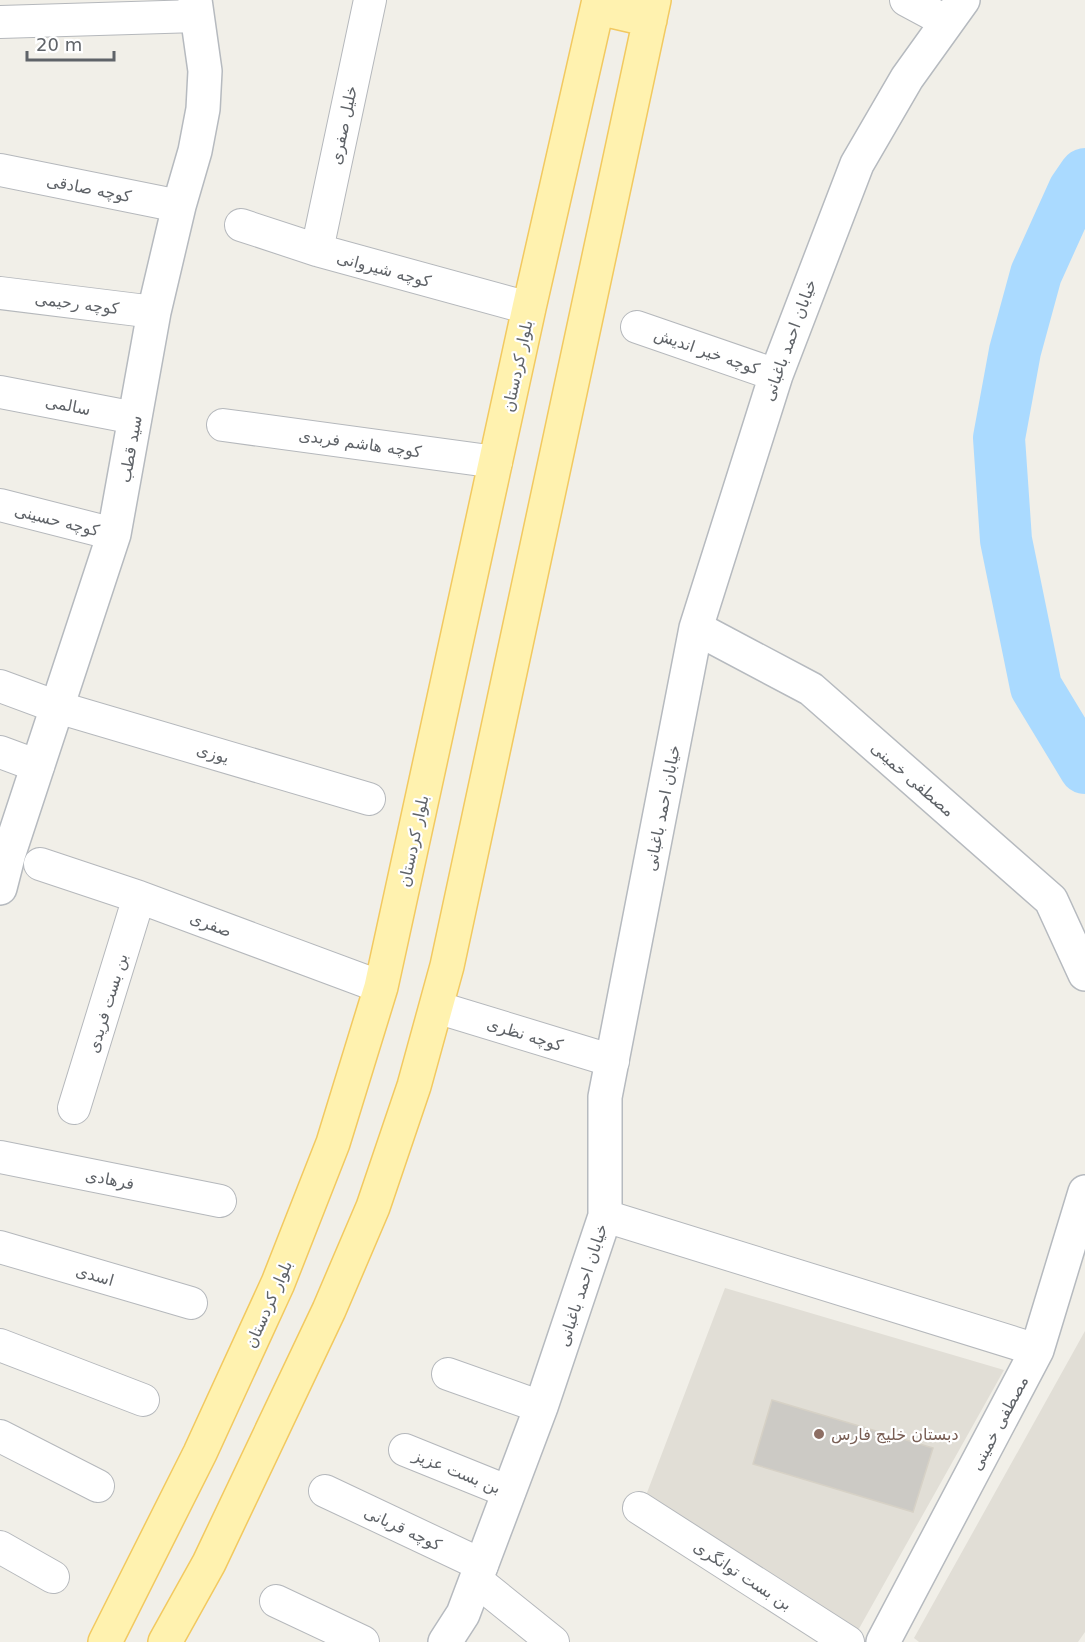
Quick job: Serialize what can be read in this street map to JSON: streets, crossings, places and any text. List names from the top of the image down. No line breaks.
{"streets":{"main road":["بلوار کردستان"],"street":["خلیل صفری","کوچه صادقی","کوچه شیروانی","کوچه رحیمی","خیابان احمد باغبانی","کوچه خیر اندیش","سالمی","کوچه هاشم فربدی","سید قطب","کوچه حسینی","یوزی","مصطفی خمینی","صفری","بن بست فریدی","کوچه نظری","فرهادی","اسدی","بن بست عزیز","کوچه قربانی","بن بست توانگری"]},"crossings":[["خلیل صفری","کوچه شیروانی"],["کوچه صادقی","سید قطب"],["کوچه شیروانی","بلوار کردستان"],["کوچه رحیمی","سید قطب"],["خیابان احمد باغبانی","کوچه خیر اندیش"],["خیابان احمد باغبانی","مصطفی خمینی"],["خیابان احمد باغبانی","کوچه نظری"],["خیابان احمد باغبانی","بن بست عزیز"],["خیابان احمد باغبانی","کوچه قربانی"],["بلوار کردستان","کوچه هاشم فربدی"],["بلوار کردستان","صفری"],["سالمی","سید قطب"],["سید قطب","کوچه حسینی"],["سید قطب","یوزی"],["صفری","بن بست فریدی"]],"places":["دبستان خلیج فارس"],"scale_bar":"20 m"}
